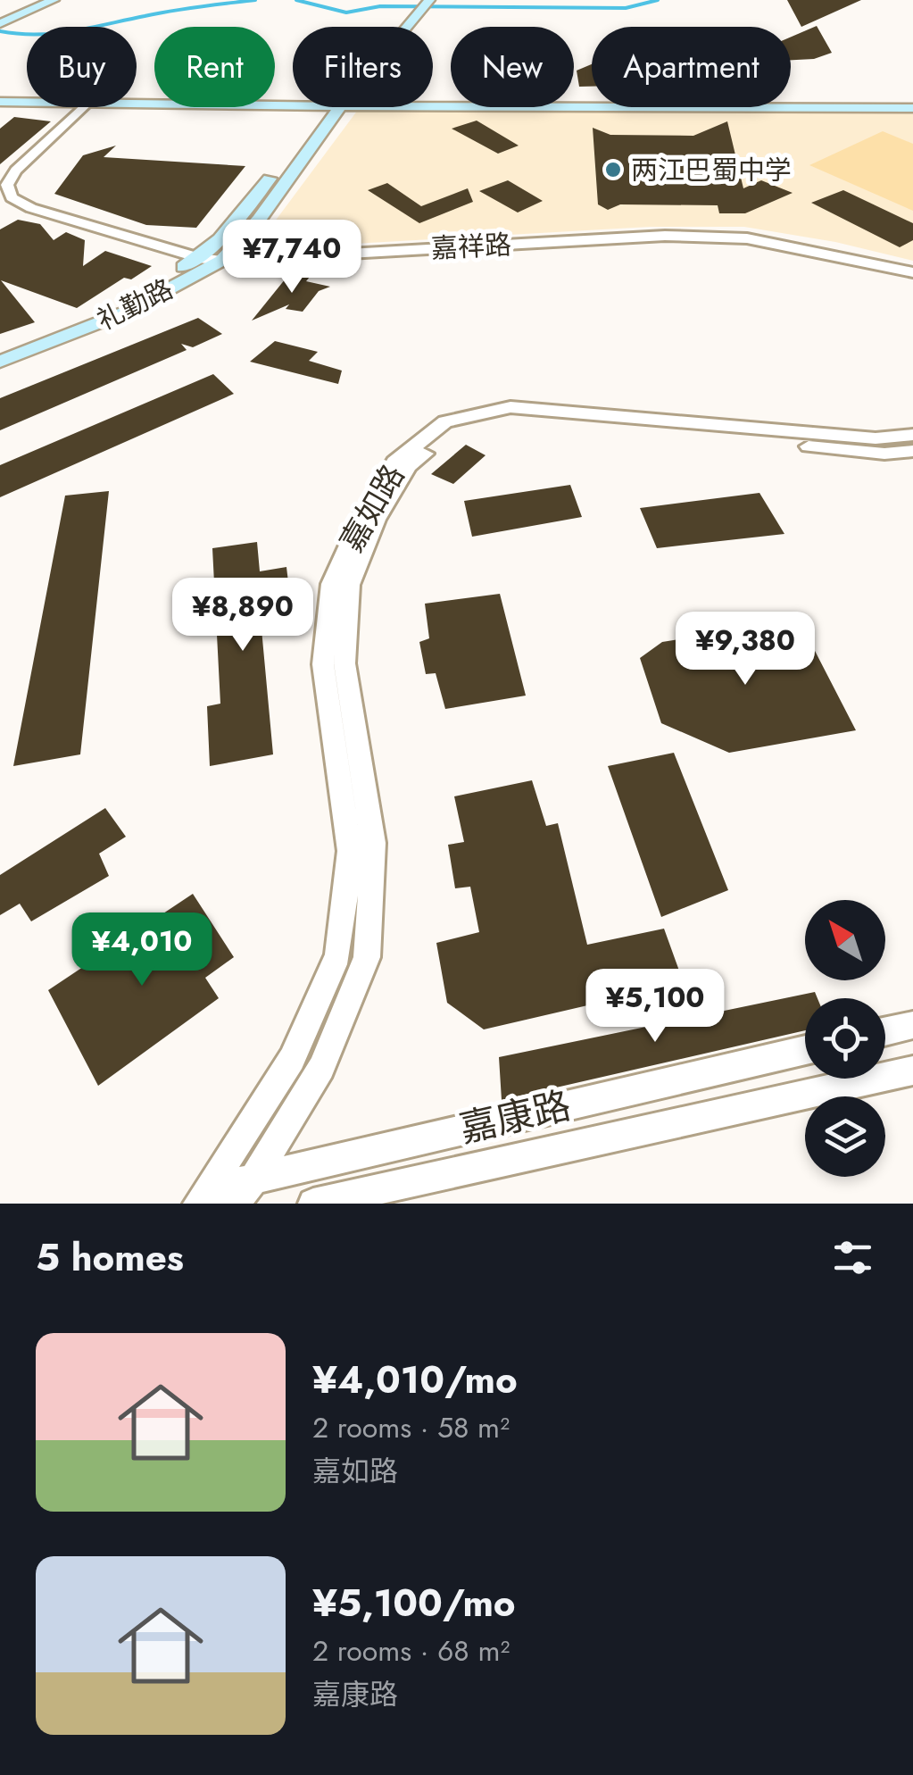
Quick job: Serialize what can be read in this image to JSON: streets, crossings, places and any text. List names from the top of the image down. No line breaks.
{"streets":{"main road":["礼勤路"],"street":["嘉祥路","嘉如路","嘉康路"]},"crossings":[["嘉祥路","礼勤路"],["嘉如路","嘉康路"]],"places":["两江巴蜀中学"],"north":"top left","page":{"chip":["Buy","Rent","Filters","New","Apartment"],"price":["¥7,740","¥8,890","¥9,380","¥4,010","¥5,100"],"heading":"5 homes","list":[{"name":"¥4,010/mo","note":"2 rooms · 58 m² · 嘉如路"},{"name":"¥5,100/mo","note":"2 rooms · 68 m² · 嘉康路"}]}}
